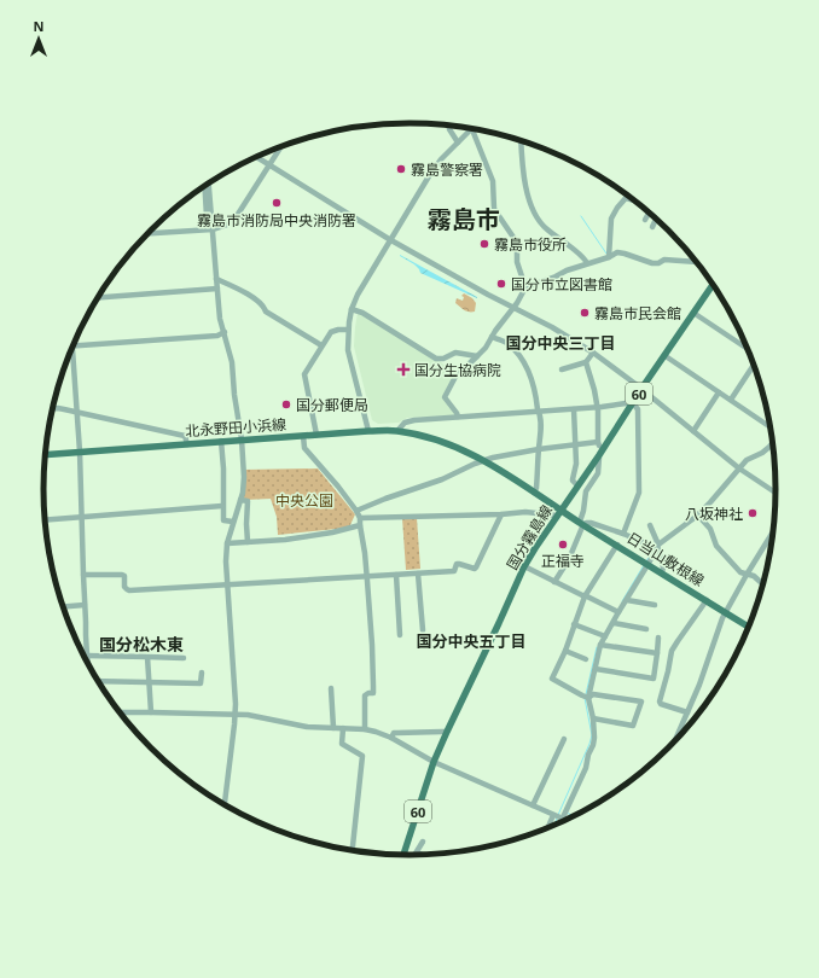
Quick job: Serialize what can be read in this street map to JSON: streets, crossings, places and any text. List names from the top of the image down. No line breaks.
{"streets":{"main road":["60","北永野田小浜線","国分霧島線","日当山敷根線"]},"crossings":[["北永野田小浜線","国分霧島線"],["北永野田小浜線","日当山敷根線"],["国分霧島線","日当山敷根線"]],"districts":["霧島市","国分中央三丁目","国分中央五丁目","国分松木東"],"parks":["中央公園"],"places":{"other":["霧島警察署","霧島市消防局中央消防署","霧島市役所","国分市立図書館","霧島市民会館","国分郵便局","八坂神社","正福寺"],"health":["国分生協病院"]},"north":"top"}
